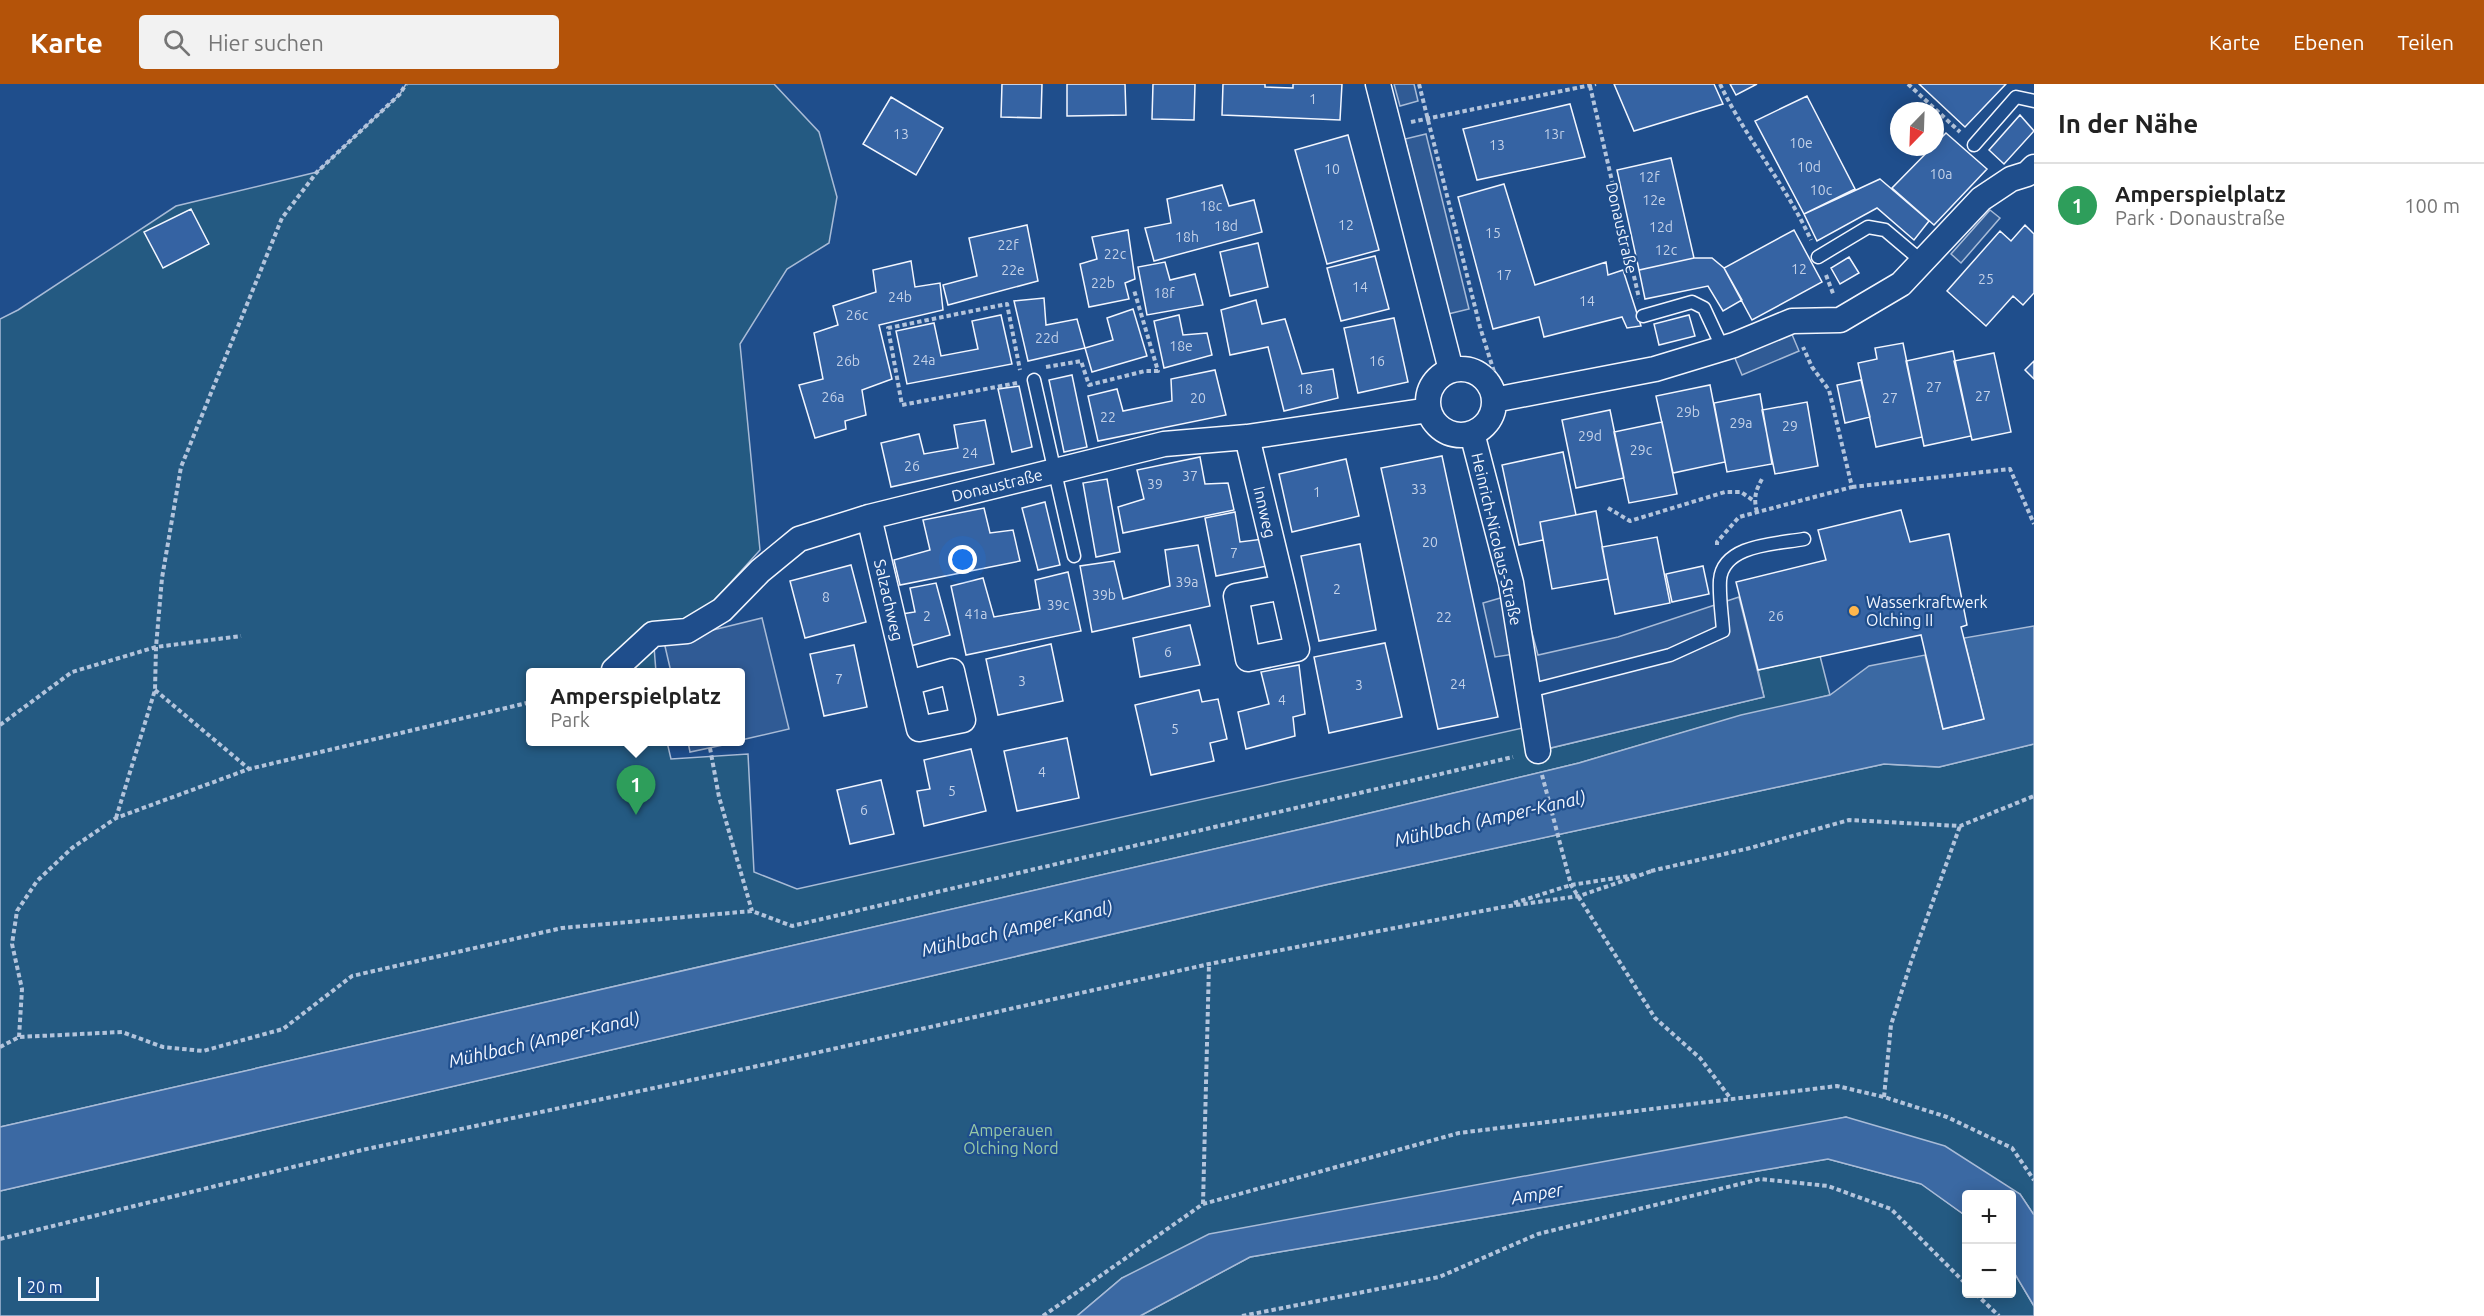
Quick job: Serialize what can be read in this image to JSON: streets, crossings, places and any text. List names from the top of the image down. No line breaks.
{"streets":{"street":["Donaustraße","Innweg","Heinrich-Nicolaus-Straße","Salzachweg"]},"crossings":[["Donaustraße","Innweg"],["Donaustraße","Heinrich-Nicolaus-Straße"],["Donaustraße","Salzachweg"]],"water":["Mühlbach (Amper-Kanal)","Amper"],"parks":["Amperauen Olching Nord"],"places":["Wasserkraftwerk Olching II"],"house_numbers":["1","13","13r","10e","13","10d","10","10a","12f","10c","12e","18c","12","18d","12d","15","18h","22f","12c","22c","12","22e","17","25","22b","14","18f","24b","14","26c","22d","18e","24a","26b","16","27","18","27","26a","20","27","29b","22","29a","29","29d","29c","24","26","37","39","33","1","20","7","39a","2","39b","8","39c","41a","2","26","22","6","7","3","24","3","4","5","4","5","6"],"scale_bar":"20 m","north":"bottom left","page":{"header":"Karte","search":"Hier suchen","nav":["Karte","Ebenen","Teilen"],"heading":"In der Nähe","list":[{"mark":"1","name":"Amperspielplatz","note":"Park · Donaustraße","value":"100 m"}],"popup":["Amperspielplatz","Park"],"pins":"1","map_buttons":["+","−"],"scale":"20 m"}}
